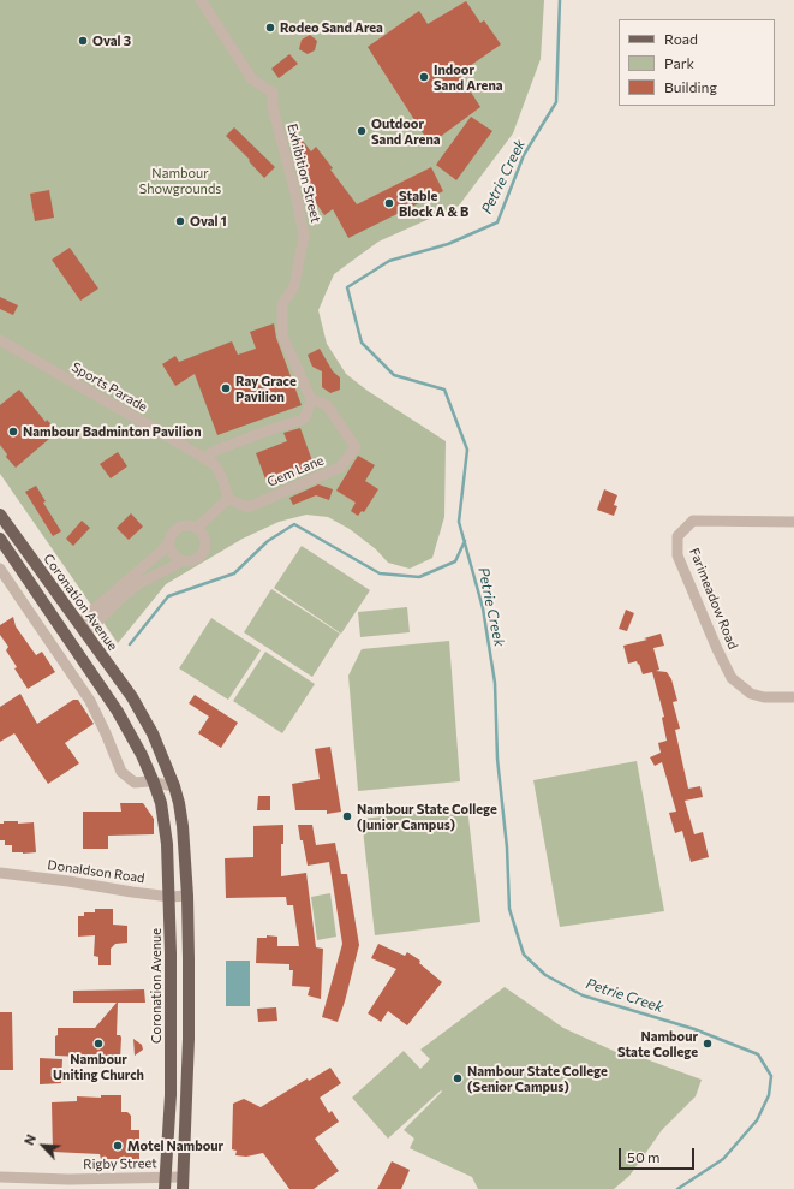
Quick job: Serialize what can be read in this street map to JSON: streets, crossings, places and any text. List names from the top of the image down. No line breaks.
{"streets":{"main road":["Coronation Avenue"],"street":["Exhibition Street","Sports Parade","Gem Lane","Farimeadow Road","Donaldson Road","Rigby Street"]},"crossings":[["Exhibition Street","Gem Lane"],["Sports Parade","Gem Lane"],["Coronation Avenue","Donaldson Road"],["Coronation Avenue","Rigby Street"]],"water":["Petrie Creek"],"parks":["Nambour Showgrounds"],"places":["Rodeo Sand Area","Oval 3","Indoor Sand Arena","Outdoor Sand Arena","Stable Block A & B","Oval 1","Ray Grace Pavilion","Nambour Badminton Pavilion","Nambour State College (Junior Campus)","Nambour Uniting Church","Nambour State College","Nambour State College (Senior Campus)","Motel Nambour"],"legend":["Road","Park","Building"],"scale_bar":"50 m","north":"top left"}
